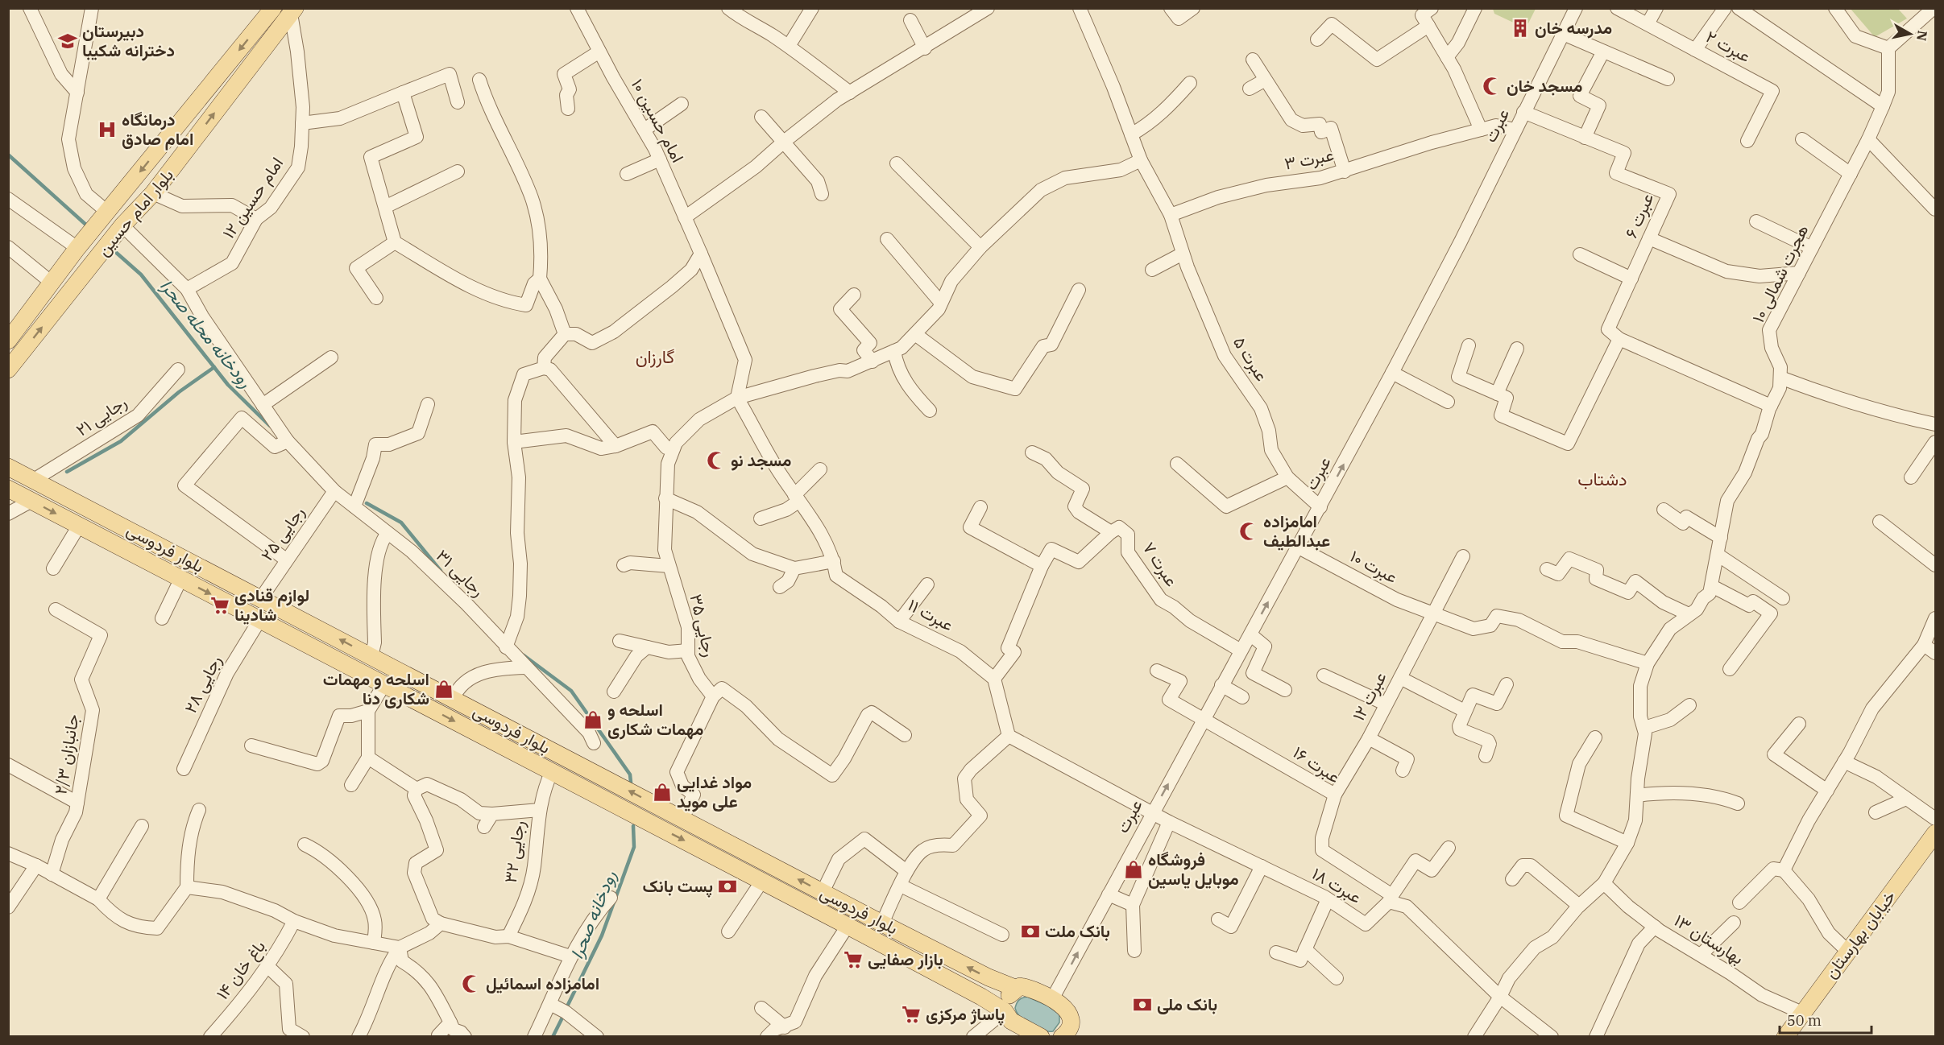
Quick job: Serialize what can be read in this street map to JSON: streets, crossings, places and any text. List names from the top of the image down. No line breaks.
{"streets":{"main road":["بلوار امام حسین","بلوار فردوسی","خیابان بهارستان"],"street":["عبرت ۲","امام حسین ۱۰","عبرت","عبرت ۳","امام حسین ۱۲","عبرت ۶","هجرت شمالی ۱۰","عبرت ۵","رجایی ۲۱","رجایی ۲۵","عبرت ۷","عبرت ۱۰","رجایی ۳۱","عبرت ۱۱","رجایی ۳۵","رجایی ۲۸","عبرت ۱۲","جانبازان ۲/۳","عبرت ۱۶","رجایی ۳۲","عبرت ۱۸","بهارستان ۱۳","باغ خان ۱۴"]},"crossings":[["امام حسین ۱۰","عبرت ۱۱"],["عبرت","عبرت ۳"],["عبرت","عبرت ۶"],["عبرت","عبرت ۵"],["عبرت","بلوار فردوسی"],["عبرت","عبرت ۷"],["عبرت","عبرت ۱۰"],["عبرت","عبرت ۱۶"],["عبرت","عبرت ۱۸"],["عبرت ۳","عبرت ۵"],["امام حسین ۱۲","بلوار امام حسین"],["امام حسین ۱۲","رجایی ۳۱"],["بلوار امام حسین","رجایی ۳۱"],["رجایی ۲۱","بلوار فردوسی"],["رجایی ۲۵","بلوار فردوسی"],["رجایی ۲۵","رجایی ۳۱"],["بلوار فردوسی","رجایی ۲۸"],["بلوار فردوسی","رجایی ۳۲"],["عبرت ۱۰","عبرت ۱۲"],["عبرت ۱۲","عبرت ۱۶"],["عبرت ۱۶","عبرت ۱۸"],["خیابان بهارستان","بهارستان ۱۳"]],"one_way":["عبرت"],"districts":["گارزان","دشتاب"],"water":["رودخانه محله صحرا","رودخانه صحرا"],"places":{"building":["مدرسه خان"],"school or university":["دبیرستان دخترانه شکیبا"],"mosque":["مسجد خان","مسجد نو","امامزاده عبدالطیف","امامزاده اسمائیل"],"hospital":["درمانگاه امام صادق"],"supermarket":["لوازم قنادی شادینا","بازار صفایی","پاساژ مرکزی"],"shop":["اسلحه و مهمات شکاری دنا","اسلحه و مهمات شکاری","مواد غدایی علی موید","فروشگاه موبایل یاسین"],"bank":["پست بانک","بانک ملت","بانک ملی"]},"scale_bar":"50 m","north":"right"}
